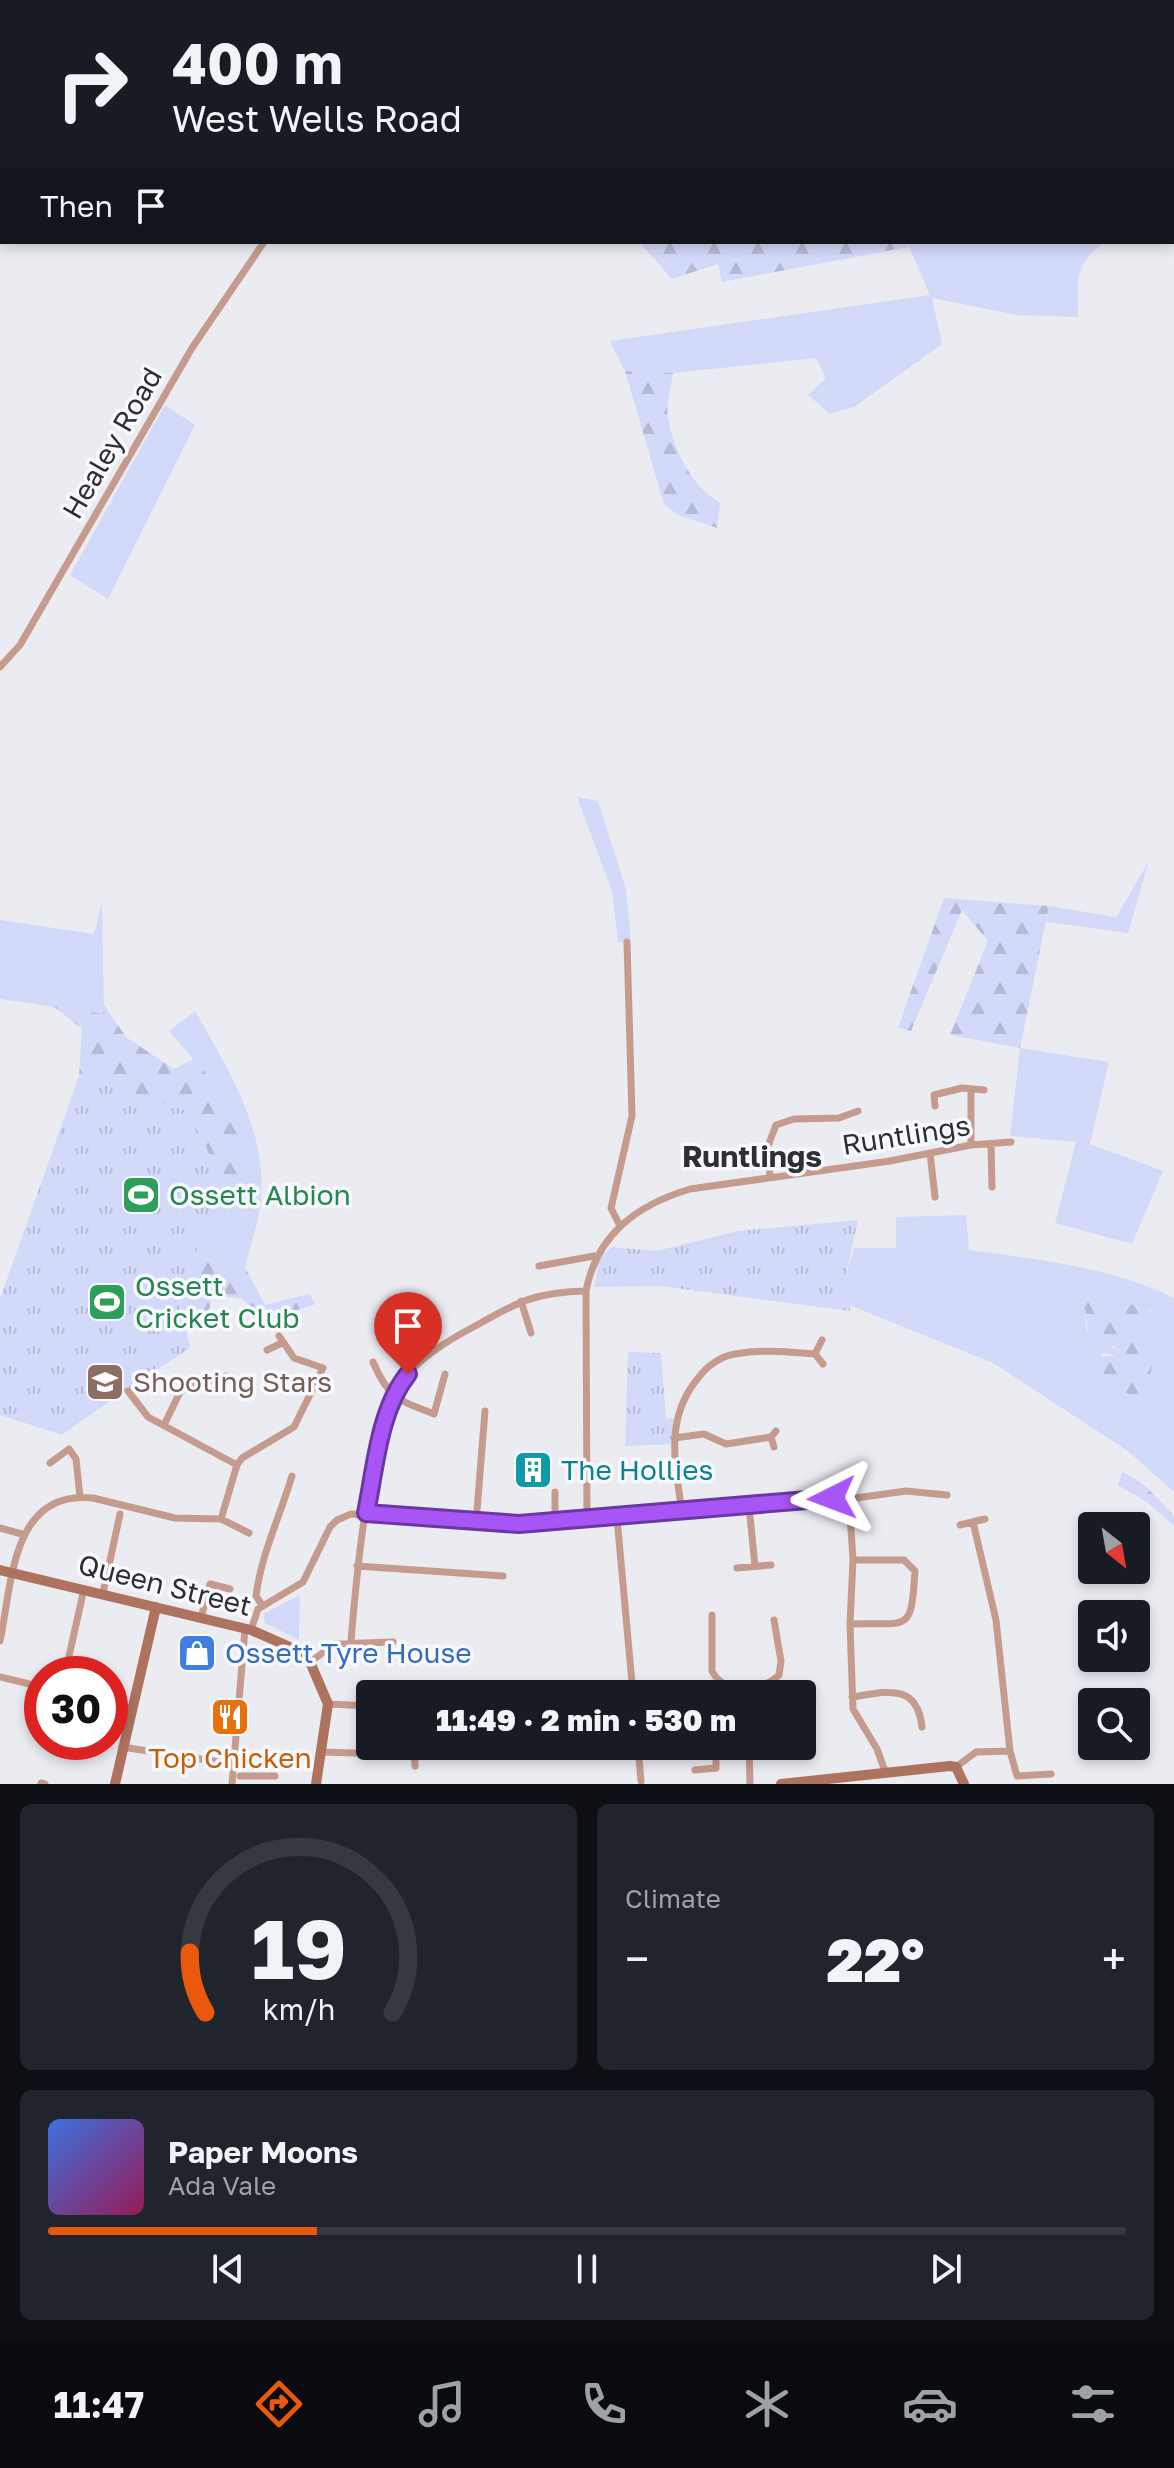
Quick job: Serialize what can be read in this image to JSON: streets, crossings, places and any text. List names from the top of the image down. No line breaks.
{"streets":{"street":["Healey Road","Runtlings","Queen Street"]},"districts":["Runtlings"],"places":{"sports":["Ossett Albion","Ossett Cricket Club"],"school or university":["Shooting Stars"],"building":["The Hollies"],"shop":["Ossett Tyre House"],"restaurant":["Top Chicken"]},"north":"bottom right","page":{"turn":["400 m","West Wells Road"],"then":"Then","limit":"30","trip":"11:49 · 2 min · 530 m","tile":"Climate","heat":["−","22°","+"],"song":["Paper Moons","Ada Vale"],"tabs":"11:47","gauge":["19","km/h"]}}
